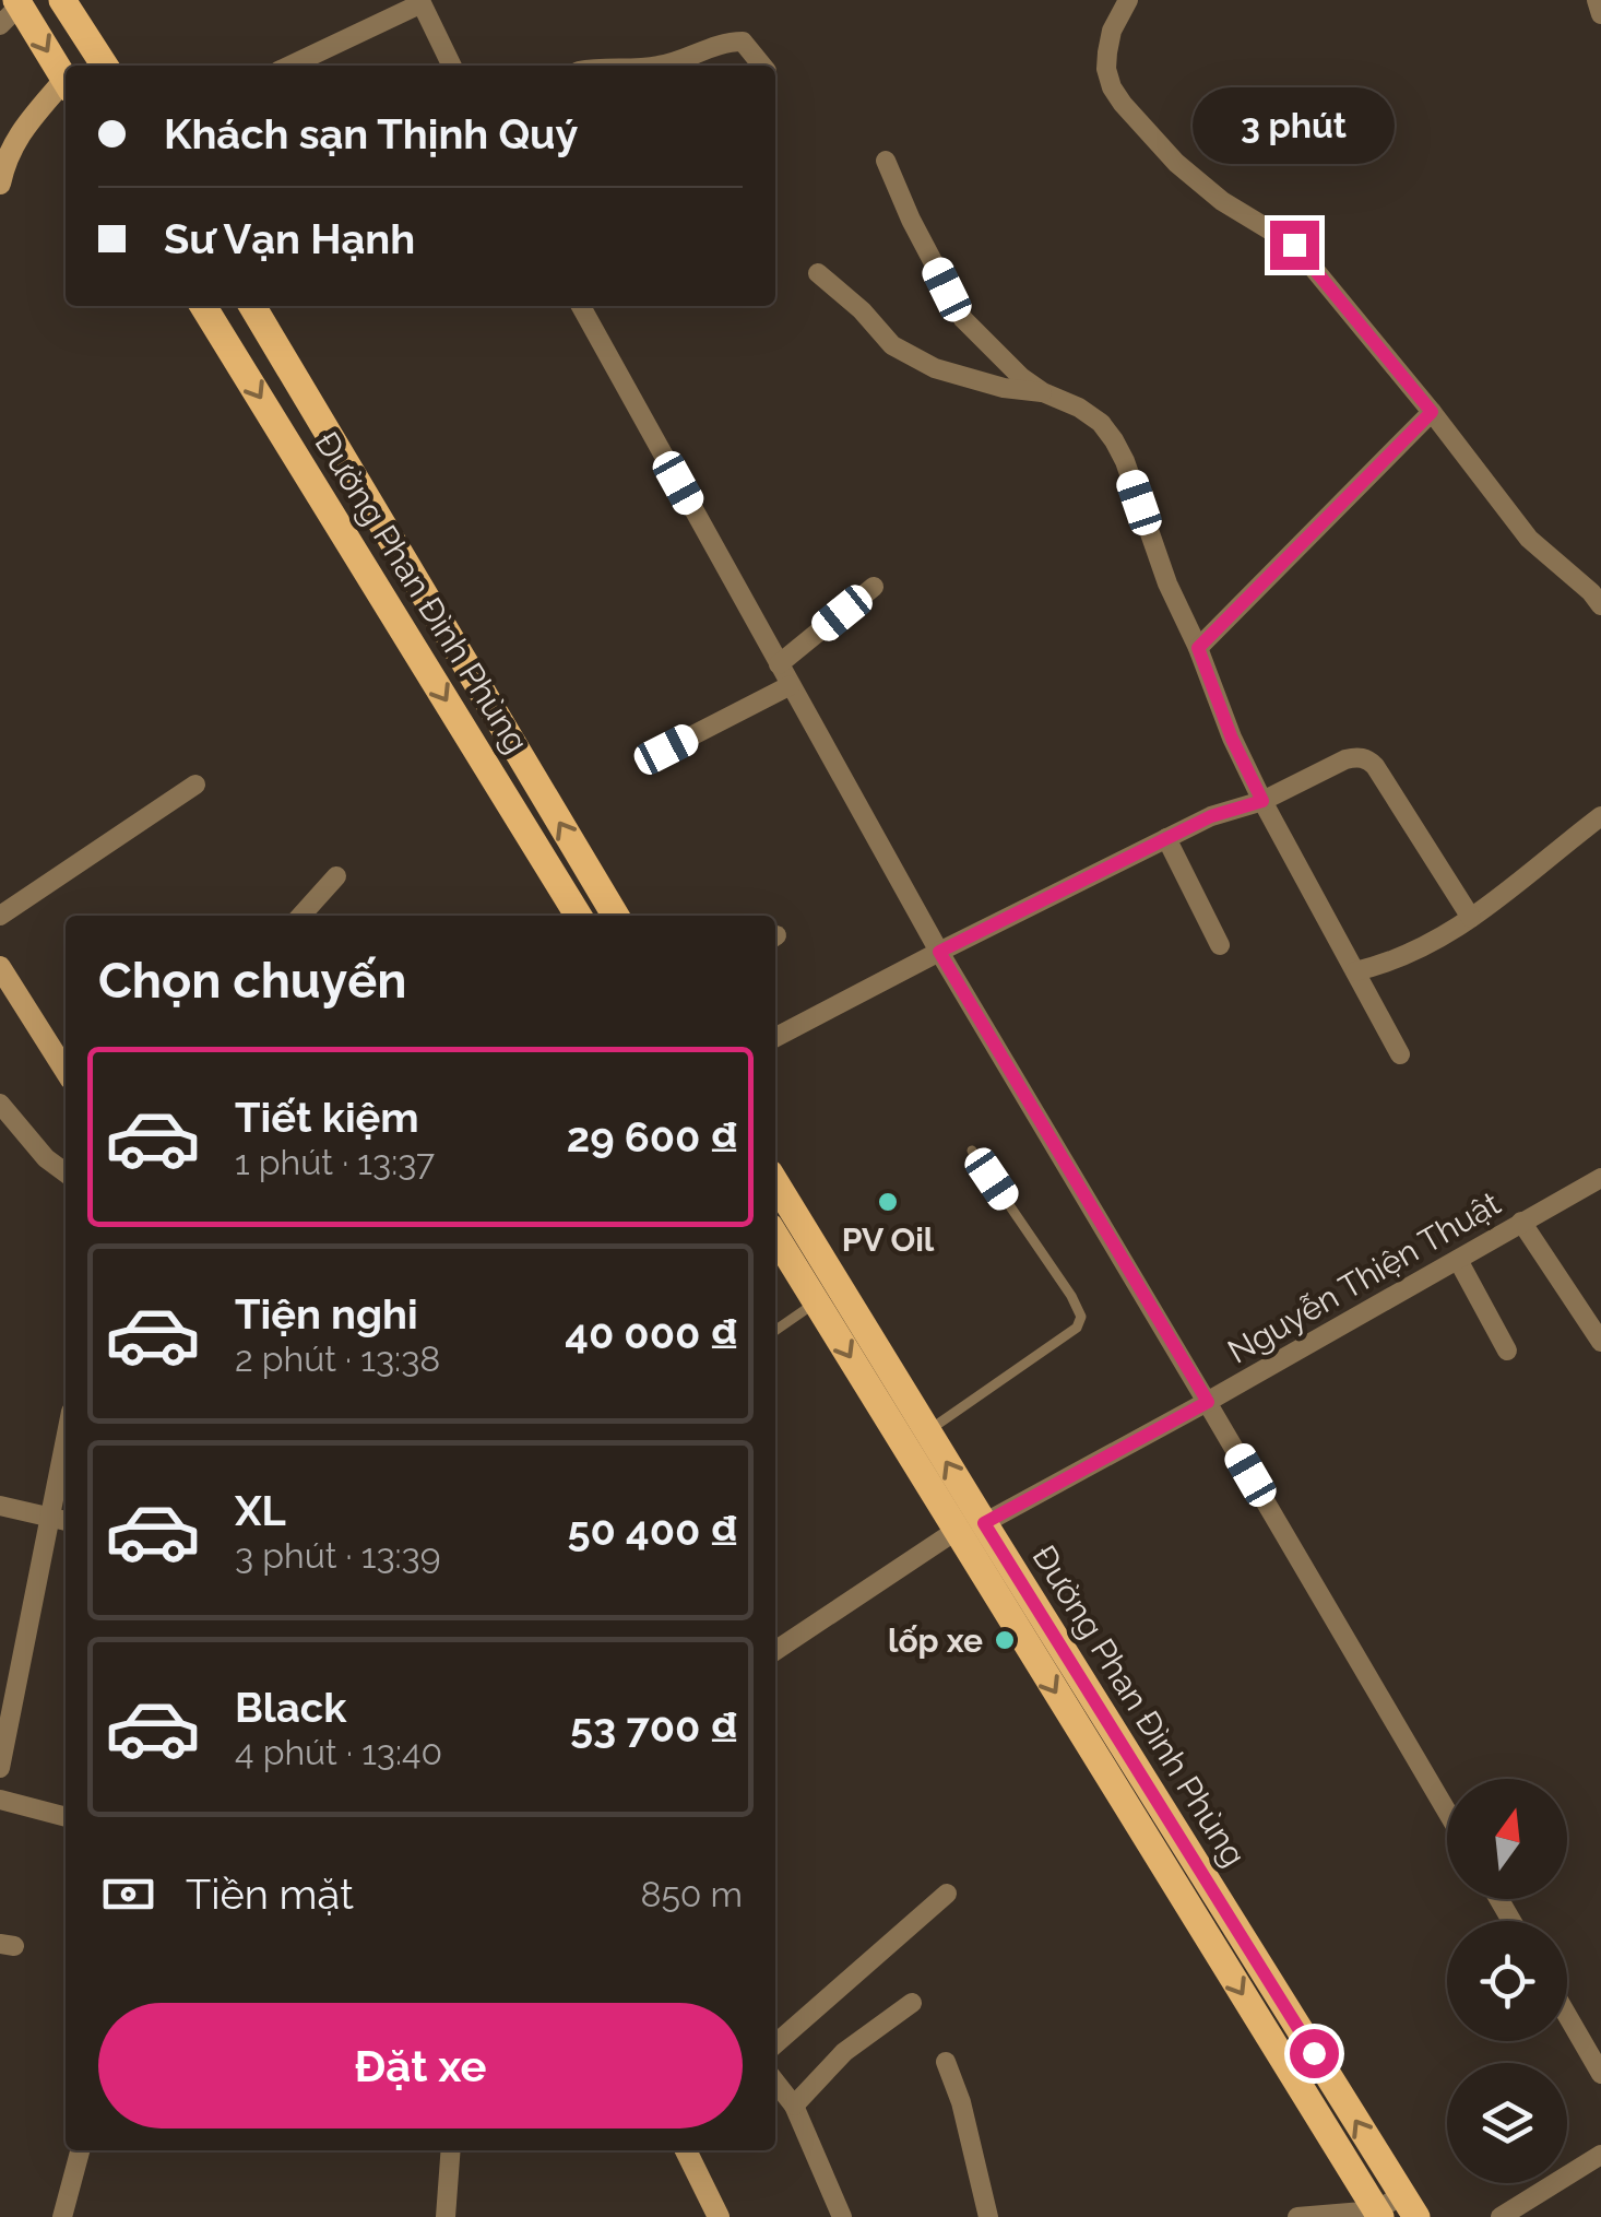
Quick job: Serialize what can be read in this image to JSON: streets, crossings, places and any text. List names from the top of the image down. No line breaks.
{"streets":{"main road":["Đường Phan Đình Phùng"],"street":["Nguyễn Thiện Thuật"]},"crossings":[["Đường Phan Đình Phùng","Nguyễn Thiện Thuật"]],"places":["PV Oil","lốp xe"],"north":"top","page":{"banner":["Khách sạn Thịnh Quý","Sư Vạn Hạnh"],"bubble":"3 phút","heading":"Chọn chuyến","list":[{"name":"Tiết kiệm","note":"1 phút · 13:37","value":"29 600 ₫"},{"name":"Tiện nghi","note":"2 phút · 13:38","value":"40 000 ₫"},{"name":"XL","note":"3 phút · 13:39","value":"50 400 ₫"},{"name":"Black","note":"4 phút · 13:40","value":"53 700 ₫"}],"pay":["Tiền mặt","850 m"],"buttons":"Đặt xe"}}
